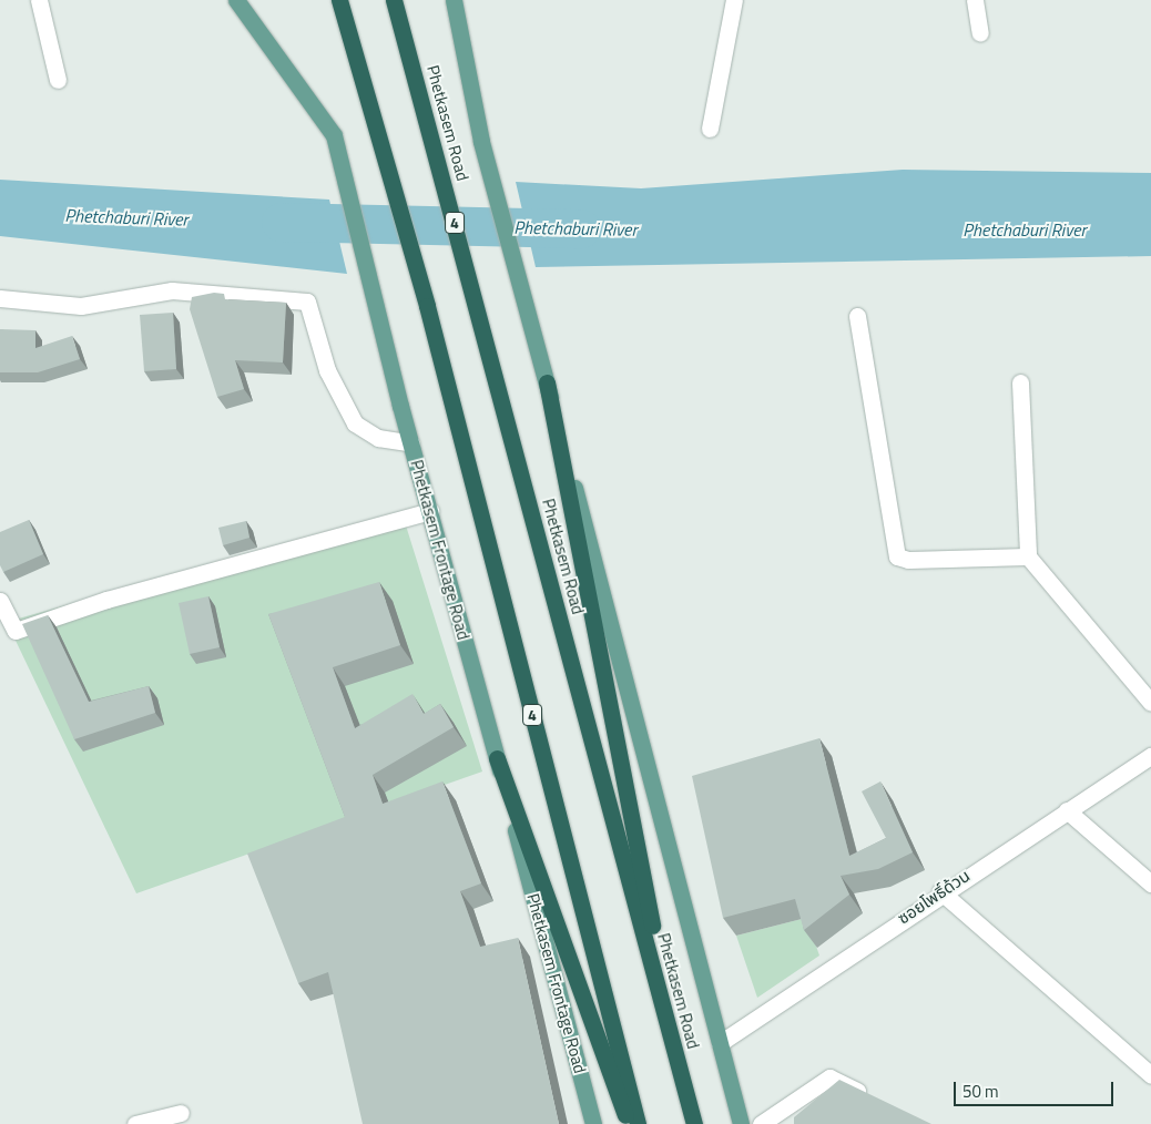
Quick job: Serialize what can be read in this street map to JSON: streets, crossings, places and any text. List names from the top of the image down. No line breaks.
{"streets":{"highway":["Phetkasem Road","4"],"main road":["Phetkasem Frontage Road"],"street":["ซอยโพธิ์ด้วน"]},"water":["Phetchaburi River"],"scale_bar":"50 m"}
